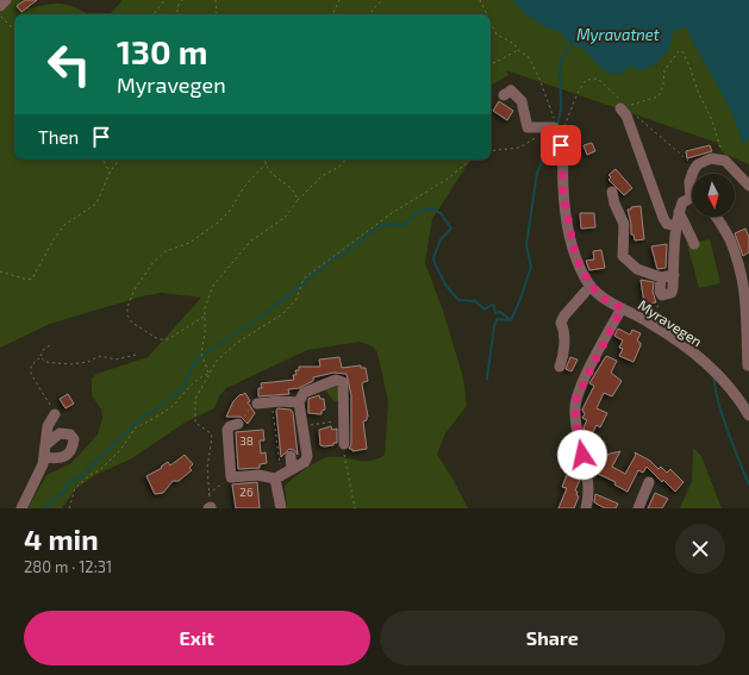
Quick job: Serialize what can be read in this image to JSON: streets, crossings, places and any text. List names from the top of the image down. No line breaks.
{"streets":{"street":["Myravegen"]},"water":["Myravatnet"],"house_numbers":["38","26"],"north":"bottom","page":{"turn":["130 m","Myravegen"],"then":"Then","heading":["4 min","280 m · 12:31"],"buttons":["Exit","Share"]}}
